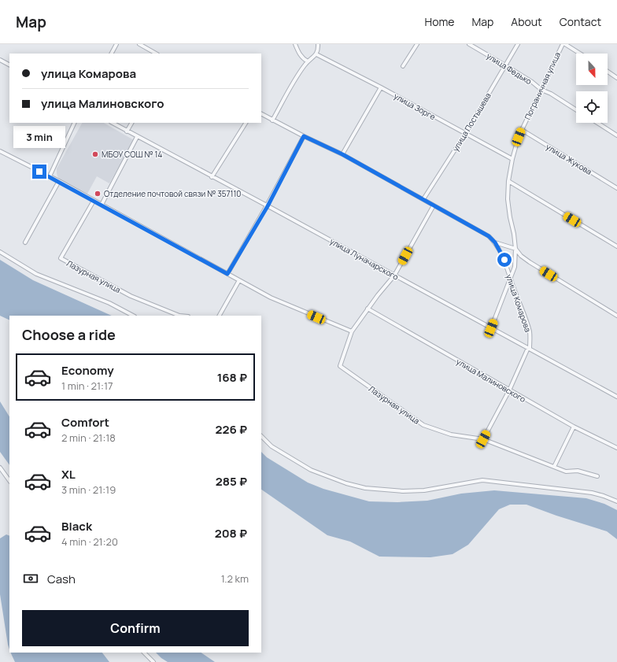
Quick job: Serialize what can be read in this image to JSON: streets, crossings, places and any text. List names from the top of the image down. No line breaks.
{"streets":{"street":["улица Федько","Пограничная улица","улица Зорге","улица Постышева","улица Жукова","улица Луначарского","Лазурная улица","улица Комарова","улица Малиновского"]},"crossings":[["улица Федько","Пограничная улица"],["улица Федько","улица Постышева"],["Пограничная улица","улица Зорге"],["Пограничная улица","улица Жукова"],["Пограничная улица","улица Луначарского"],["Пограничная улица","улица Комарова"],["улица Зорге","улица Постышева"],["улица Постышева","улица Комарова"],["улица Луначарского","улица Комарова"]],"places":["МБОУ СОШ № 14","Отделение почтовой связи № 357110"],"north":"bottom","page":{"header":"Map","nav":["Home","Map","About","Contact"],"banner":["улица Комарова","улица Малиновского"],"bubble":"3 min","heading":"Choose a ride","list":[{"name":"Economy","note":"1 min · 21:17","value":"168 ₽"},{"name":"Comfort","note":"2 min · 21:18","value":"226 ₽"},{"name":"XL","note":"3 min · 21:19","value":"285 ₽"},{"name":"Black","note":"4 min · 21:20","value":"208 ₽"}],"pay":["Cash","1.2 km"],"buttons":"Confirm"}}
